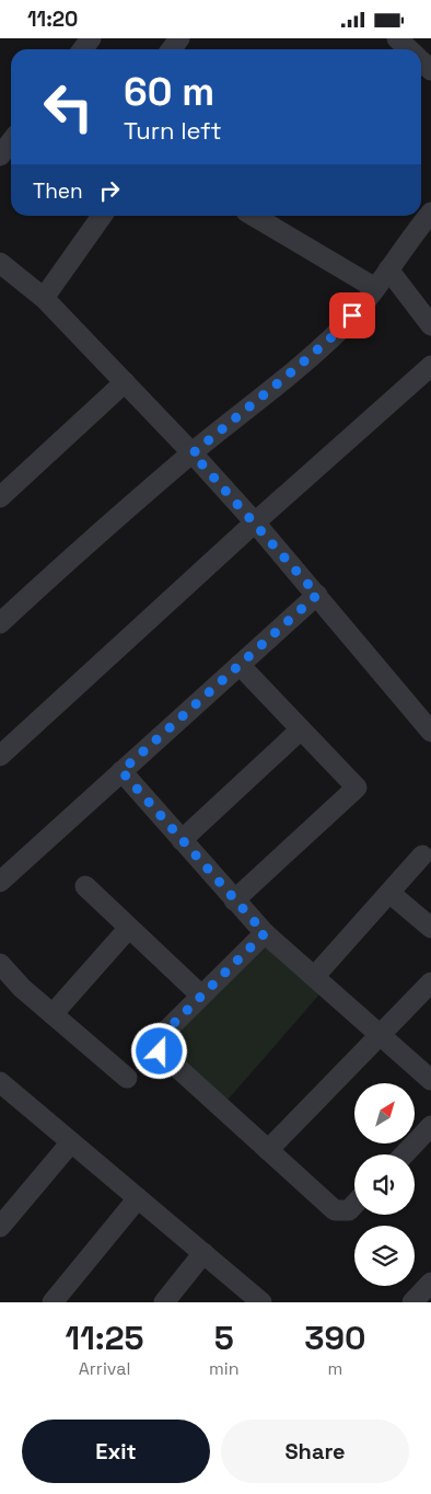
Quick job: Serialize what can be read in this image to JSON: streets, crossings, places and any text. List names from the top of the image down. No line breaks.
{"north":"top right","page":{"status":"11:20","turn":["60 m","Turn left"],"then":"Then","eta":["11:25","Arrival","5","min","390","m"],"buttons":["Exit","Share"]}}
